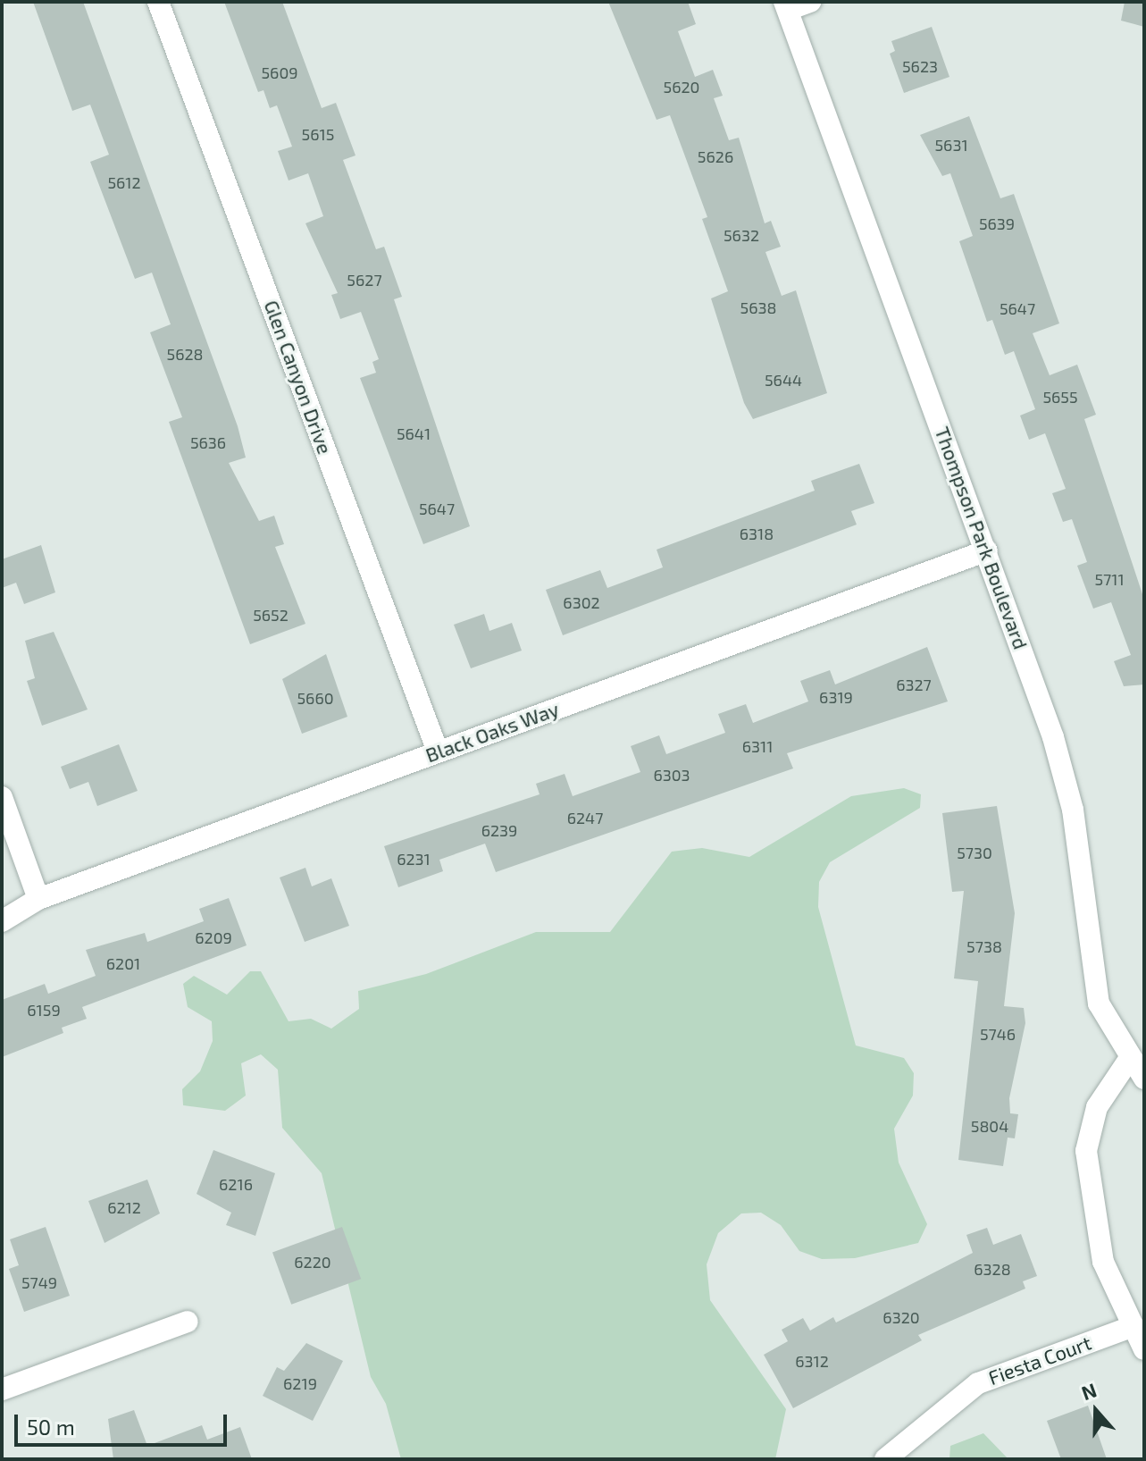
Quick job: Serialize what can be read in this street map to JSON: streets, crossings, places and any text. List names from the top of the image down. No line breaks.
{"streets":{"street":["Glen Canyon Drive","Thompson Park Boulevard","Black Oaks Way","Fiesta Court"]},"crossings":[["Glen Canyon Drive","Black Oaks Way"],["Thompson Park Boulevard","Black Oaks Way"]],"house_numbers":["5623","5609","5620","5615","5631","5626","5612","5639","5632","5627","5638","5647","5628","5644","5655","5641","5636","5647","6318","5711","6302","5652","6327","6319","5660","6311","6303","6247","6239","5730","6231","6209","5738","6201","6159","5746","5804","6216","6212","6220","6328","5749","6320","6312","6219"],"scale_bar":"50 m","north":"top"}
